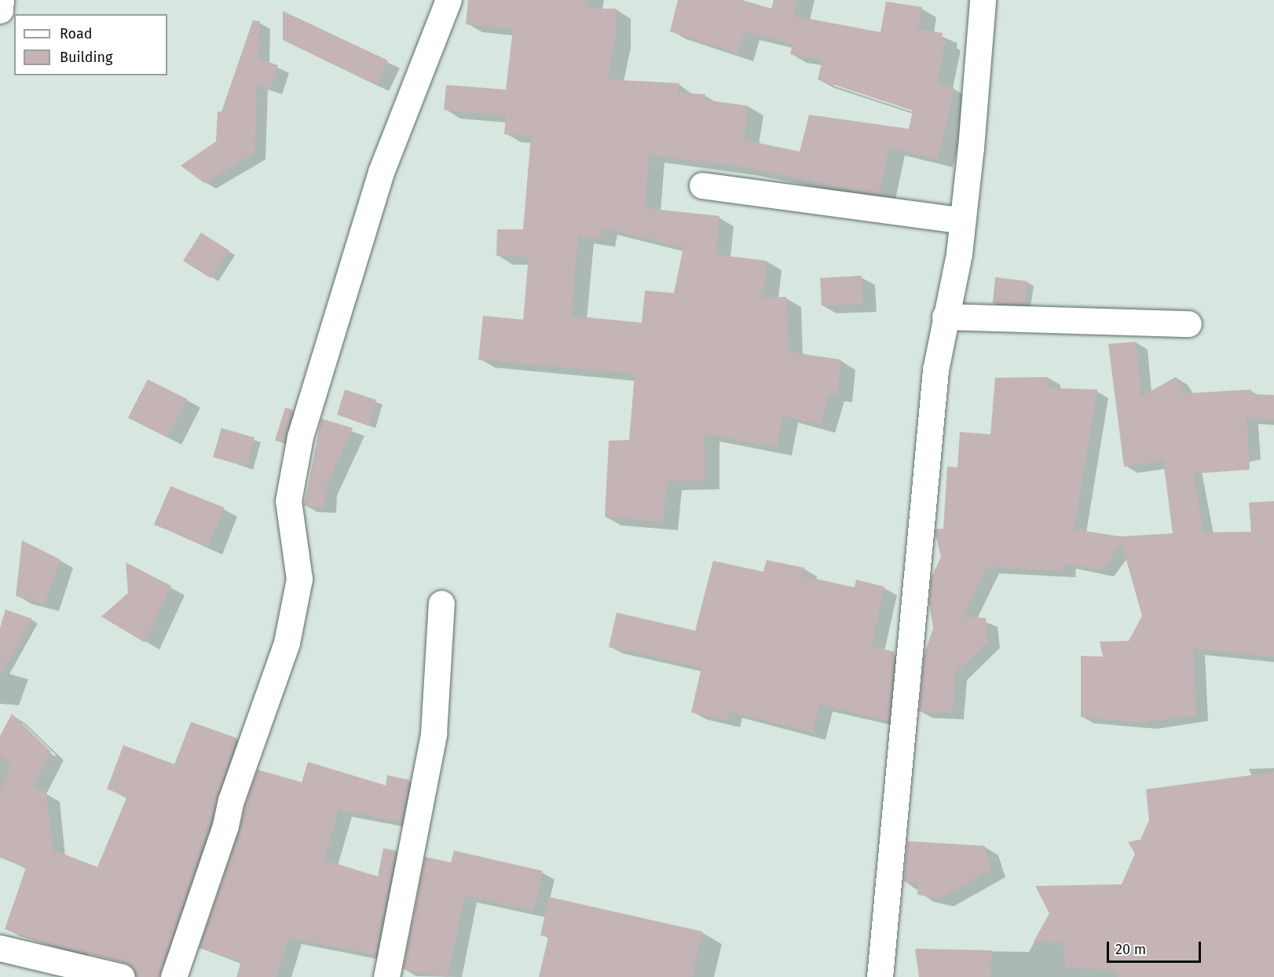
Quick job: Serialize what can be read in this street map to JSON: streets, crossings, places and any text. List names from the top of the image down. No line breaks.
{"legend":["Road","Building"],"scale_bar":"20 m"}
